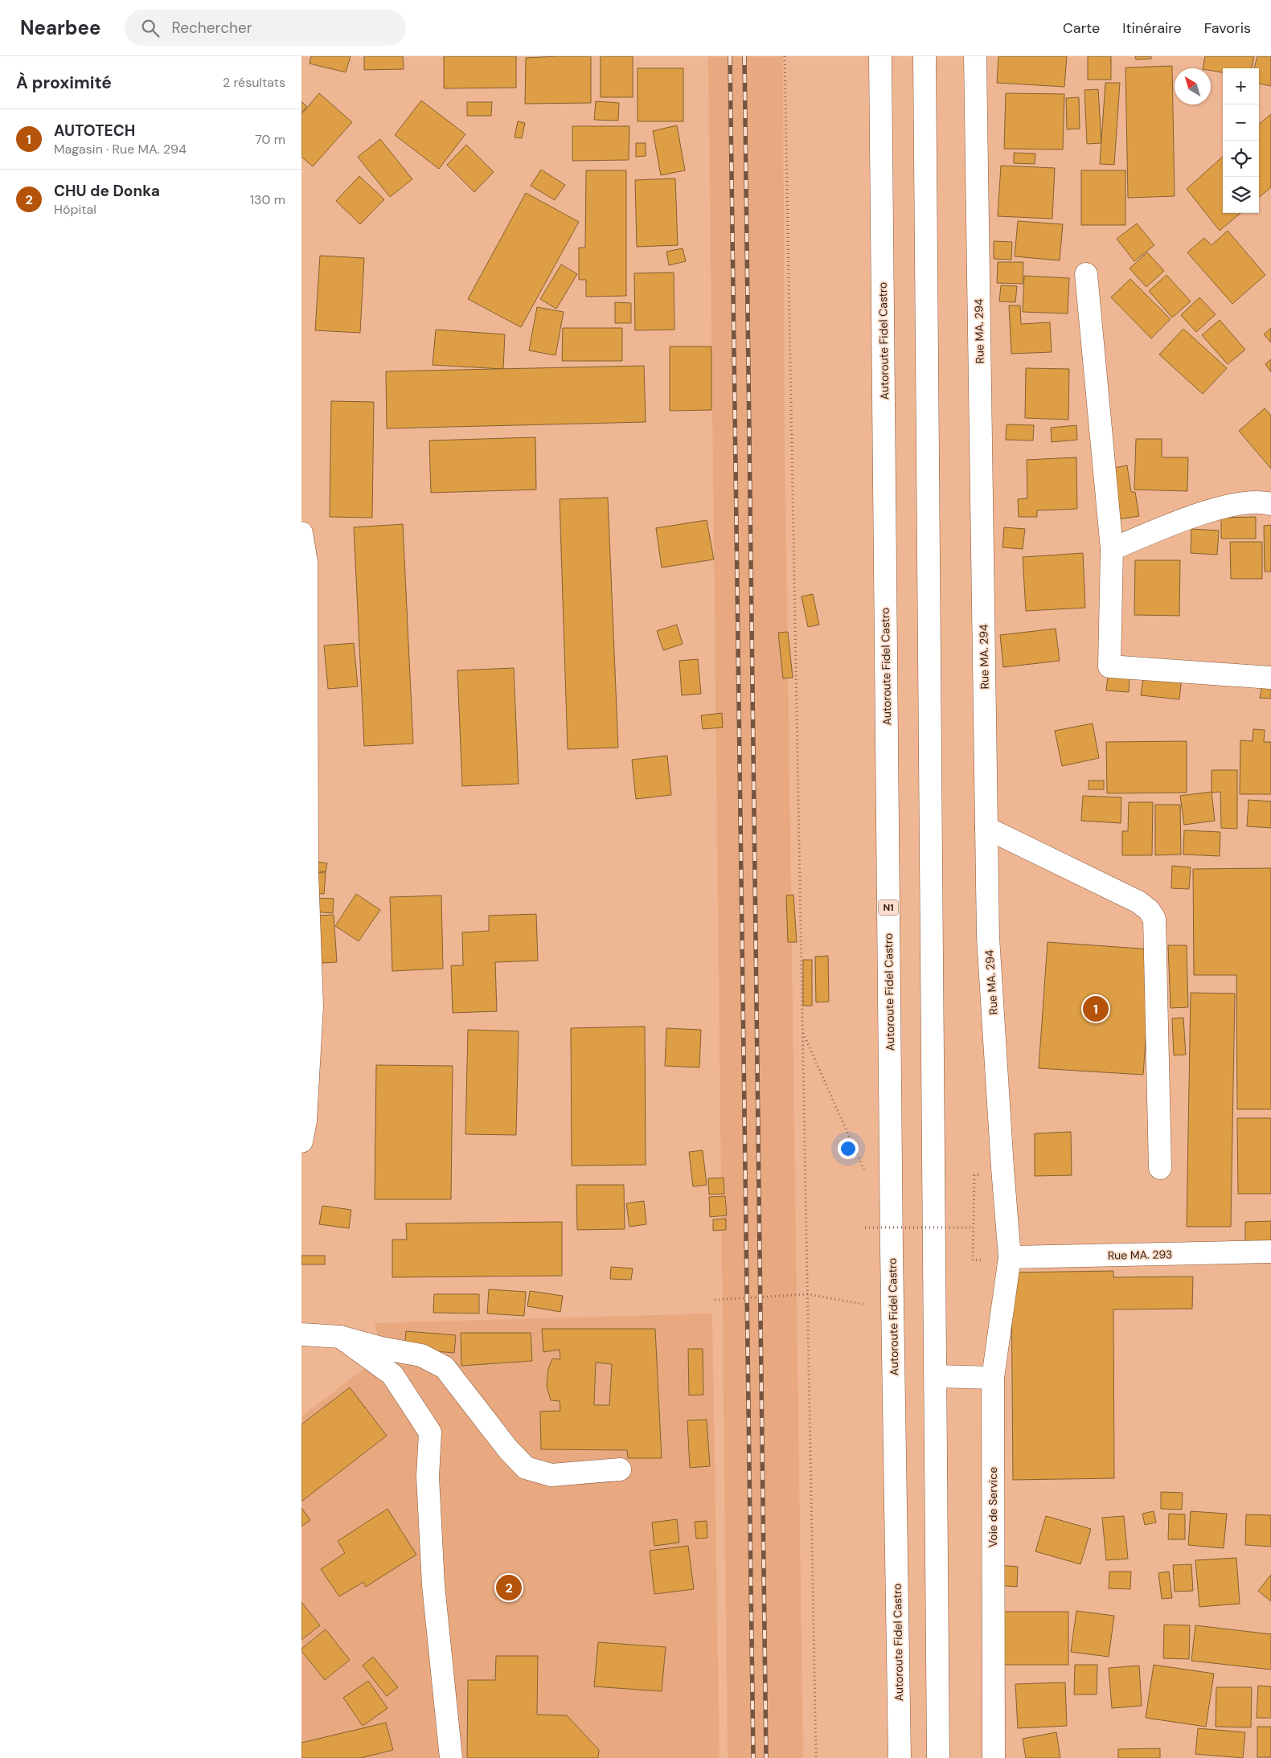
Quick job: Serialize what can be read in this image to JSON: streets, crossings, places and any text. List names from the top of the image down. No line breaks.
{"streets":{"main road":["Rue MA. 294","Autoroute Fidel Castro","N1","Rue MA. 293","Voie de Service"]},"crossings":[["Rue MA. 294","Rue MA. 293"],["Rue MA. 294","Voie de Service"],["Rue MA. 293","Voie de Service"]],"north":"top left","page":{"header":"Nearbee","search":"Rechercher","nav":["Carte","Itinéraire","Favoris"],"heading":["À proximité","2 résultats"],"map_buttons":["+","−"],"list":[{"mark":"1","name":"AUTOTECH","note":"Magasin · Rue MA. 294","value":"70 m"},{"mark":"2","name":"CHU de Donka","note":"Hôpital","value":"130 m"}],"pins":["1","2"]}}
